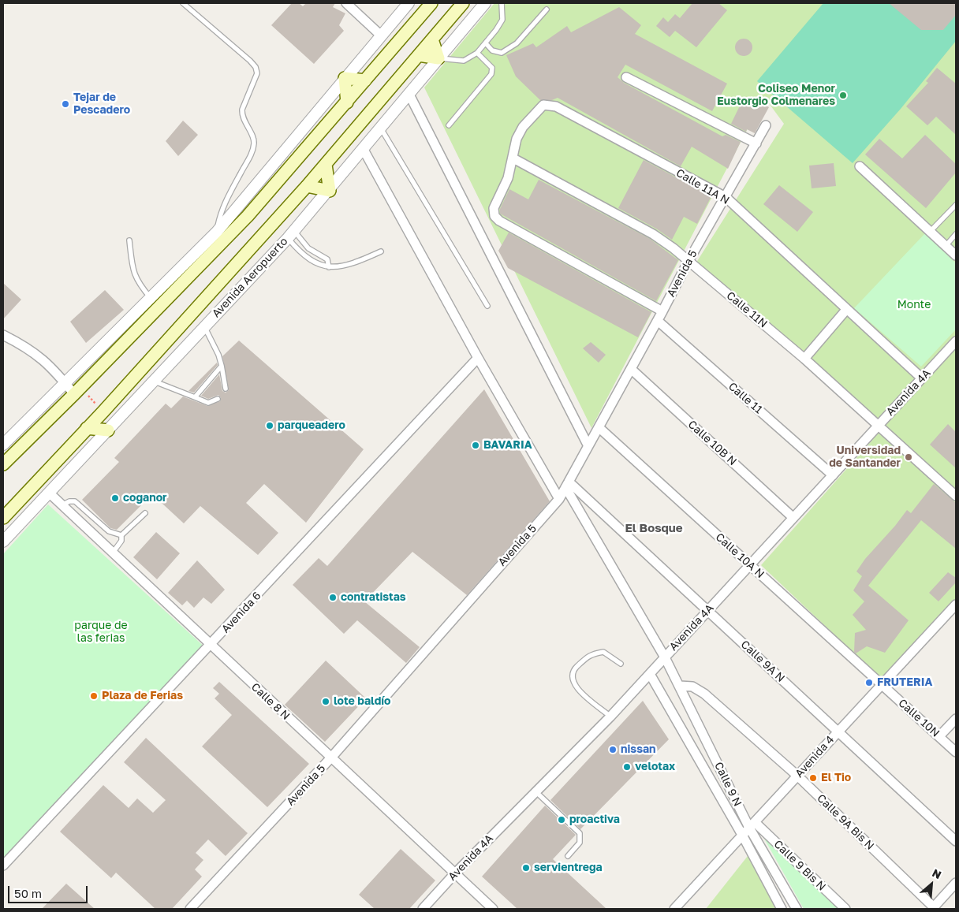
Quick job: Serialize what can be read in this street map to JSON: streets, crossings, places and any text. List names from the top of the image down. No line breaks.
{"streets":{"main road":["Avenida Aeropuerto"],"street":["Calle 11A N","Avenida 5","Calle 11N","Avenida 4A","Calle 11","Calle 10B N","Calle 10A N","Avenida 6","Calle 9A N","Calle 8 N","Calle 10N","Avenida 4","Calle 9 N","Calle 9A Bis N","Calle 9 Bis N"]},"crossings":[["Calle 11A N","Avenida 5"],["Calle 11A N","Calle 11N"],["Calle 11A N","Avenida 4A"],["Avenida 5","Calle 11N"],["Avenida 5","Calle 11"],["Avenida 5","Calle 10B N"],["Avenida 5","Calle 10A N"],["Avenida 5","Calle 9A N"],["Avenida 5","Calle 8 N"],["Avenida 5","Calle 9 N"],["Avenida Aeropuerto","Calle 8 N"],["Calle 11N","Avenida 4A"],["Avenida 4A","Calle 11"],["Avenida 4A","Calle 10B N"],["Avenida 4A","Calle 10A N"],["Avenida 4A","Calle 9A N"],["Avenida 4A","Calle 8 N"],["Avenida 4A","Calle 9 N"],["Calle 10A N","Calle 10N"],["Calle 10A N","Avenida 4"],["Avenida 6","Calle 8 N"],["Calle 9A N","Avenida 4"],["Calle 9A N","Calle 9 N"],["Calle 10N","Avenida 4"],["Avenida 4","Calle 9 N"],["Avenida 4","Calle 9A Bis N"],["Avenida 4","Calle 9 Bis N"],["Calle 9 N","Calle 9A Bis N"],["Calle 9 N","Calle 9 Bis N"]],"districts":["El Bosque"],"parks":["Monte","parque de las ferias"],"places":["Coliseo Menor Eustorgio Colmenares","Tejar de Pescadero","parqueadero","BAVARIA","Universidad de Santander","coganor","contratistas","FRUTERIA","Plaza de Ferias","lote baldío","nissan","velotax","El Tio","proactiva","servientrega"],"scale_bar":"50 m","north":"top right"}
